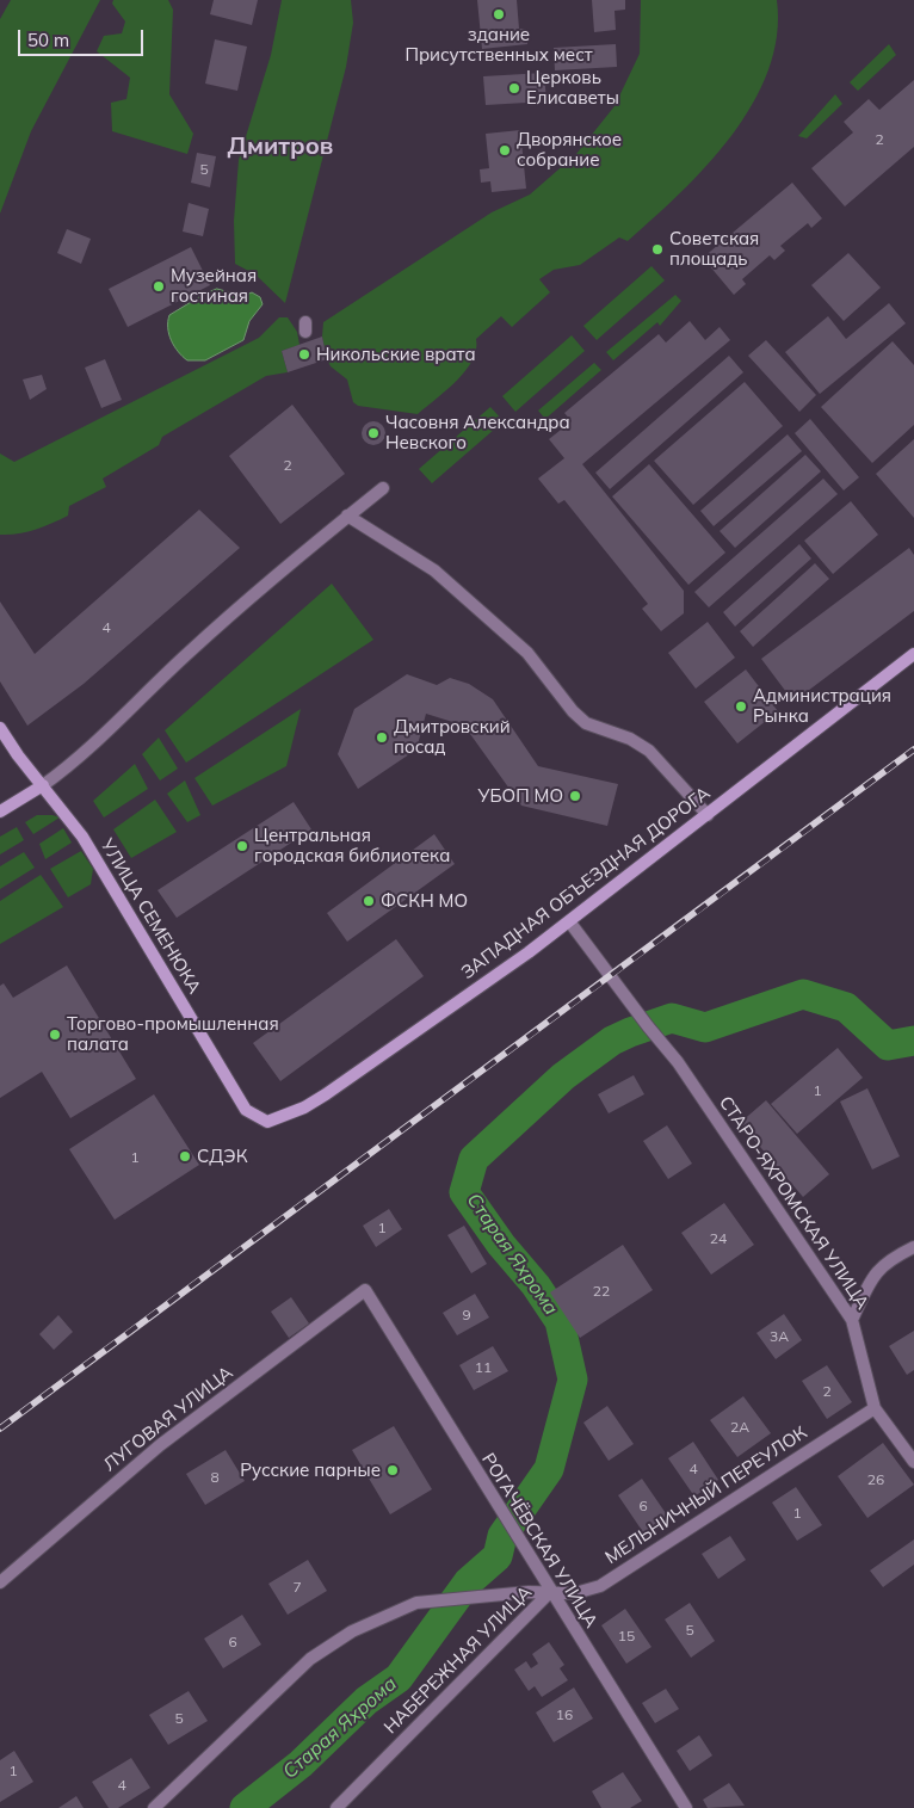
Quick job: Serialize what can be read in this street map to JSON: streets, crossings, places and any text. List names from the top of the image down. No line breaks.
{"streets":{"main road":["ЗАПАДНАЯ ОБЪЕЗДНАЯ ДОРОГА","УЛИЦА СЕМЕНЮКА"],"street":["СТАРО-ЯХРОМСКАЯ УЛИЦА","ЛУГОВАЯ УЛИЦА","МЕЛЬНИЧНЫЙ ПЕРЕУЛОК","РОГАЧЁВСКАЯ УЛИЦА","НАБЕРЕЖНАЯ УЛИЦА"]},"crossings":[["ЗАПАДНАЯ ОБЪЕЗДНАЯ ДОРОГА","УЛИЦА СЕМЕНЮКА"],["ЗАПАДНАЯ ОБЪЕЗДНАЯ ДОРОГА","СТАРО-ЯХРОМСКАЯ УЛИЦА"],["СТАРО-ЯХРОМСКАЯ УЛИЦА","МЕЛЬНИЧНЫЙ ПЕРЕУЛОК"],["ЛУГОВАЯ УЛИЦА","РОГАЧЁВСКАЯ УЛИЦА"],["МЕЛЬНИЧНЫЙ ПЕРЕУЛОК","РОГАЧЁВСКАЯ УЛИЦА"],["МЕЛЬНИЧНЫЙ ПЕРЕУЛОК","НАБЕРЕЖНАЯ УЛИЦА"],["РОГАЧЁВСКАЯ УЛИЦА","НАБЕРЕЖНАЯ УЛИЦА"]],"districts":["Дмитров"],"water":["Старая Яхрома"],"places":["здание Присутственных мест","Церковь Елиcаветы","Дворянское собрание","Советская площадь","Музейная гостиная","Никольские врата","Часовня Александра Невского","Администрация Рынка","Дмитровский посад","УБОП МО","Центральная городская библиотека","ФСКН МО","Торгово-промышленная палата","СДЭК","Русские парные"],"house_numbers":["2","5","2","4","1","1","1","24","22","9","3А","11","2","2А","4","8","26","6","1","7","5","15","6","16","5","1","4"],"scale_bar":"50 m"}
